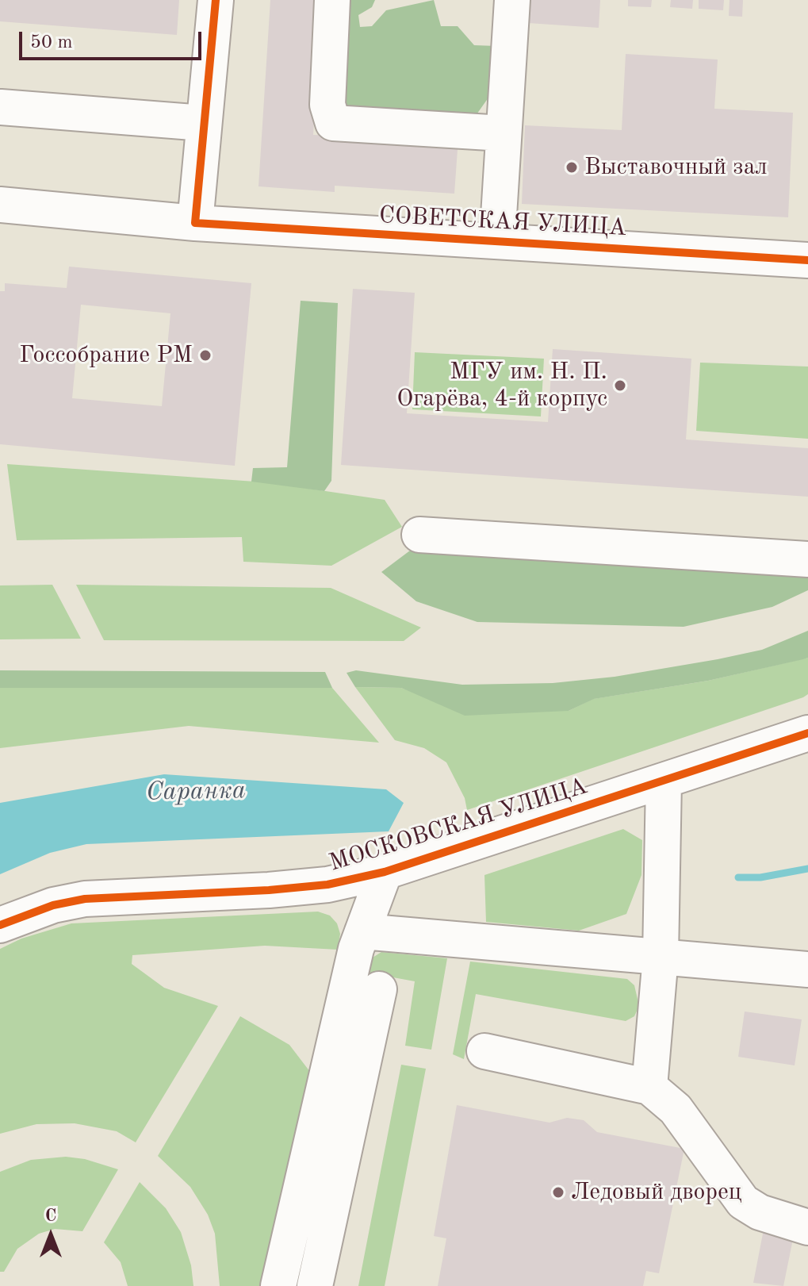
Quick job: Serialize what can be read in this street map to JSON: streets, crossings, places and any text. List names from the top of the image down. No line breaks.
{"streets":{"street":["СОВЕТСКАЯ УЛИЦА","МОСКОВСКАЯ УЛИЦА"]},"water":["Саранка"],"places":["Выставочный зал","Госсобрание РМ","МГУ им. Н. П. Огарёва, 4-й корпус","Ледовый дворец"],"scale_bar":"50 m","north":"top"}
